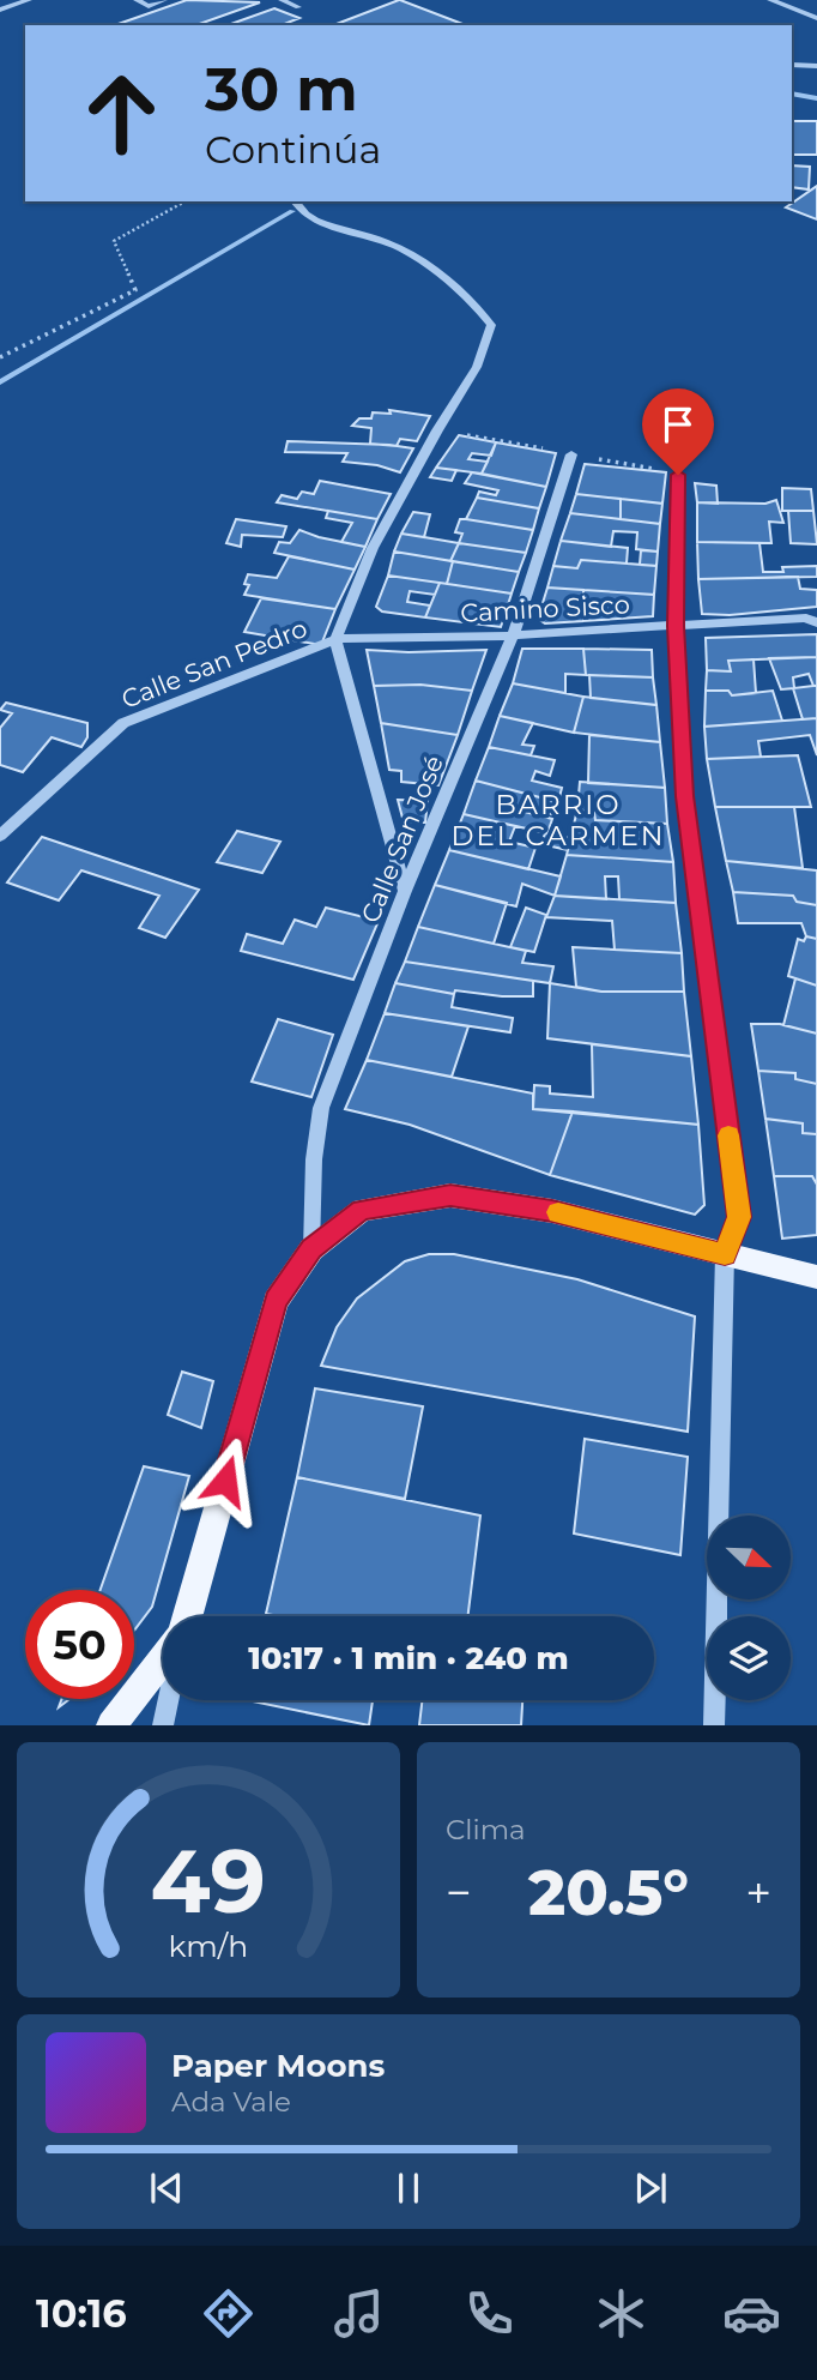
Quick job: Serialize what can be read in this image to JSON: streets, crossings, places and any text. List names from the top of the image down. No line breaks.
{"streets":{"street":["Camino Sisco","Calle San Pedro","Calle San José"]},"crossings":[["Camino Sisco","Calle San Pedro"],["Camino Sisco","Calle San José"]],"districts":["BARRIO DEL CARMEN"],"north":"bottom right","page":{"turn":["30 m","Continúa"],"limit":"50","trip":"10:17 · 1 min · 240 m","tile":"Clima","heat":["−","20.5°","+"],"song":["Paper Moons","Ada Vale"],"tabs":"10:16","gauge":["49","km/h"]}}
